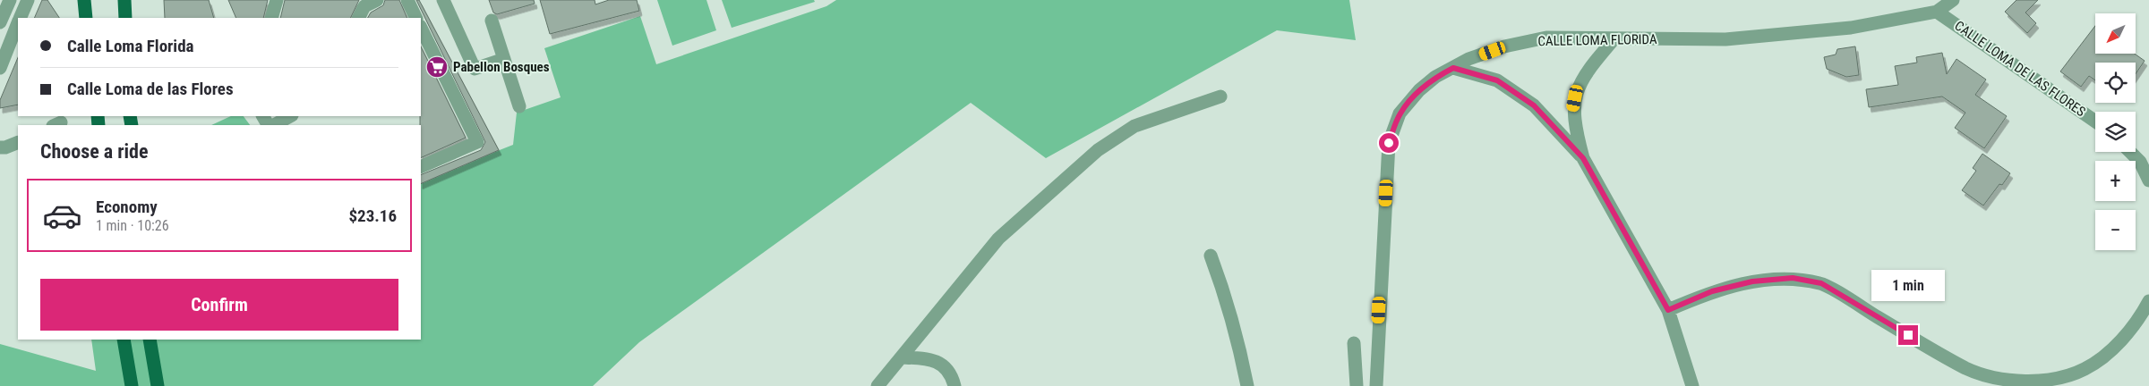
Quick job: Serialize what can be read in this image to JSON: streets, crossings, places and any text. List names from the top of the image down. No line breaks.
{"streets":{"street":["CALLE LOMA FLORIDA","CALLE LOMA DE LAS FLORES"]},"crossings":[["CALLE LOMA FLORIDA","CALLE LOMA DE LAS FLORES"]],"places":{"supermarket":["Pabellon Bosques"]},"north":"bottom left","page":{"map_buttons":["+","−"],"banner":["Calle Loma Florida","Calle Loma de las Flores"],"heading":"Choose a ride","list":[{"name":"Economy","note":"1 min · 10:26","value":"$23.16"}],"bubble":"1 min","buttons":"Confirm"}}
